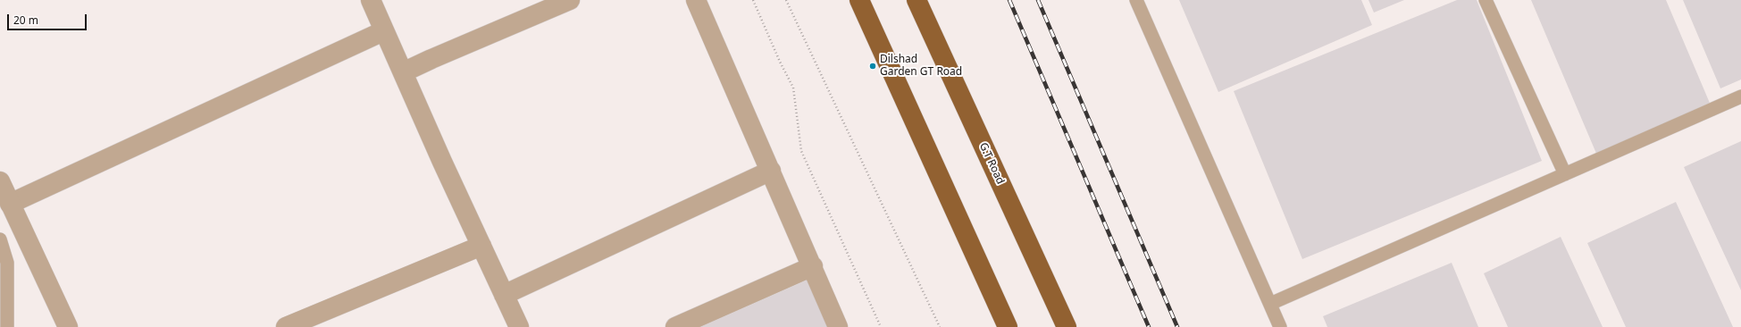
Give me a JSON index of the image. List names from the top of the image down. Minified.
{"streets":{"highway":["G.T Road"]},"places":["Dilshad Garden GT Road"],"scale_bar":"20 m"}
